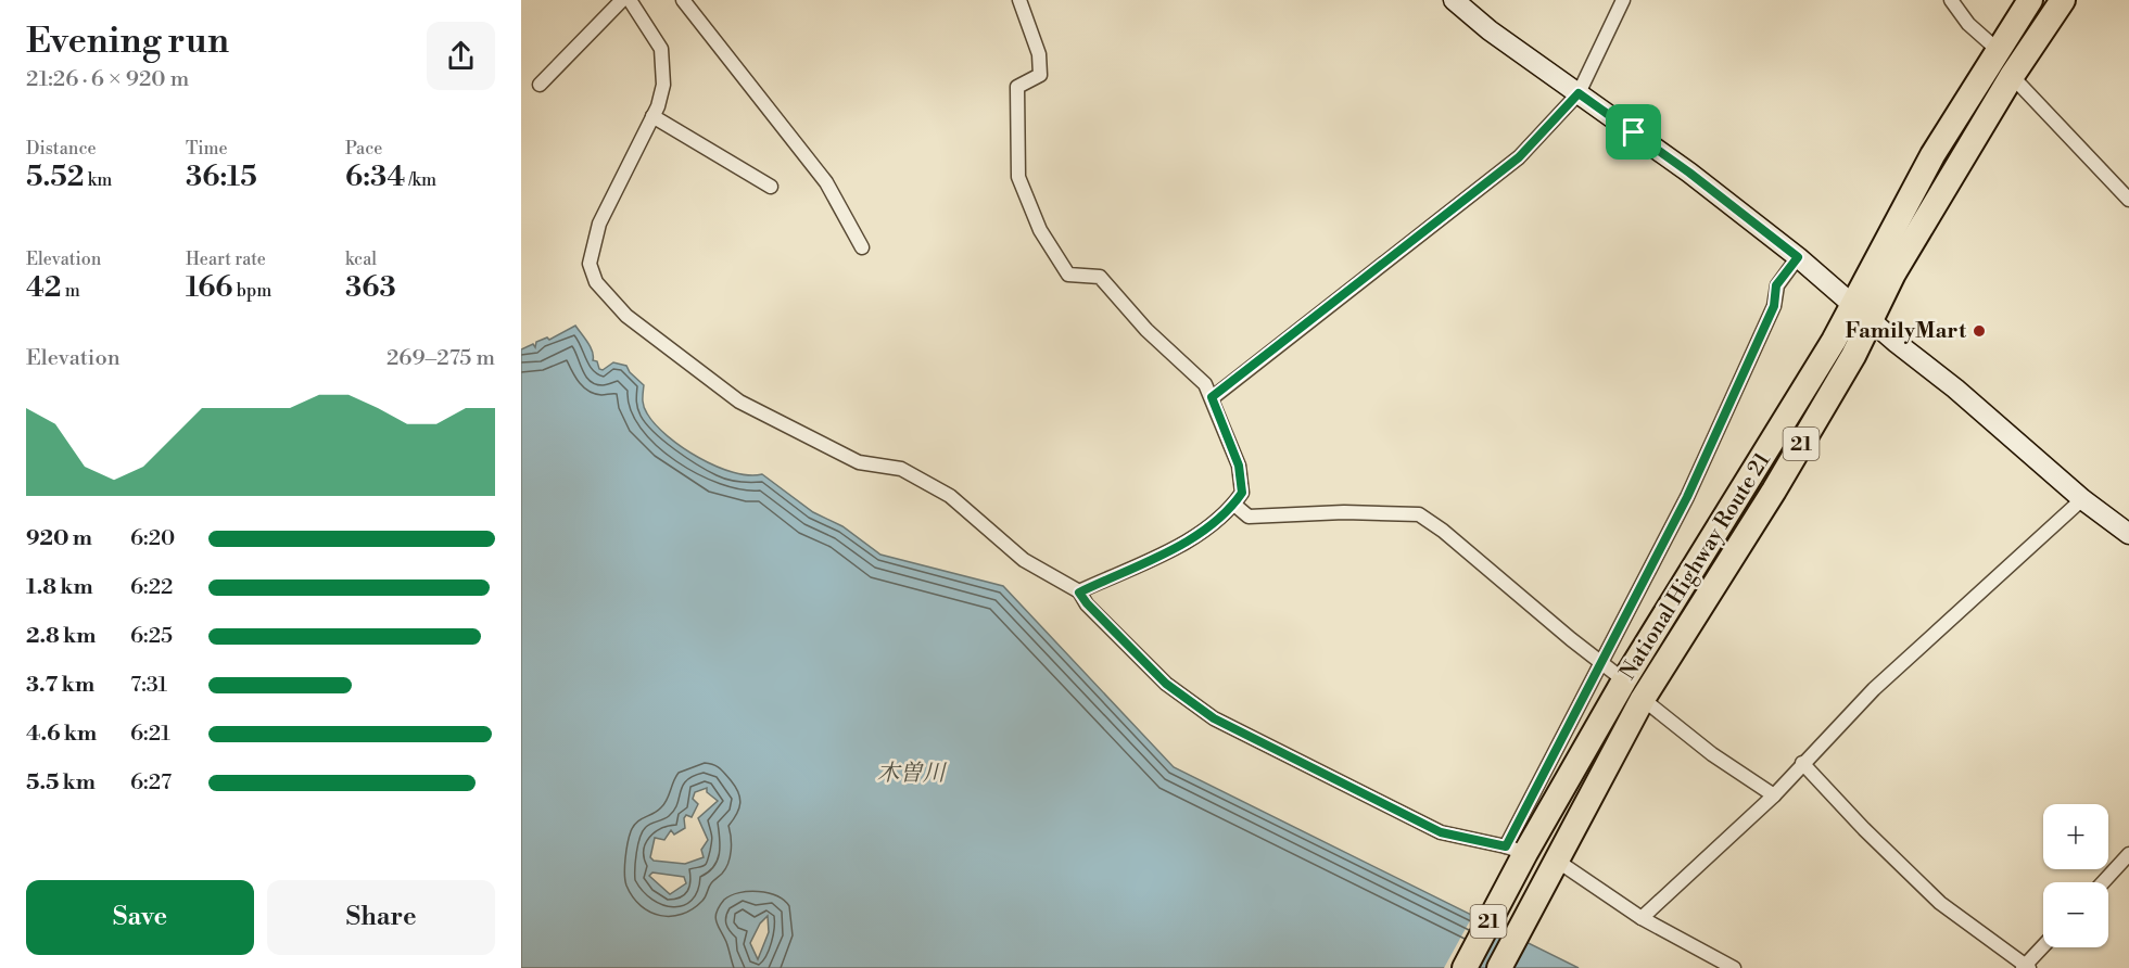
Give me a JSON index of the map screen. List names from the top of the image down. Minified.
{"streets":{"highway":["21","National Highway Route 21"]},"water":["木曽川"],"places":["FamilyMart"],"page":{"heading":["Evening run","21:26 · 6 × 920 m"],"stats":[["Distance","5.52 km"],["Time","36:15"],["Pace","6:34 /km"],["Elevation","42 m"],["Heart rate","166 bpm"],["kcal","363"]],"chart":["Elevation","269–275 m"],"list":[{"name":"920 m","note":"6:20"},{"name":"1.8 km","note":"6:22"},{"name":"2.8 km","note":"6:25"},{"name":"3.7 km","note":"7:31"},{"name":"4.6 km","note":"6:21"},{"name":"5.5 km","note":"6:27"}],"map_buttons":["+","−"],"buttons":["Save","Share"]}}
